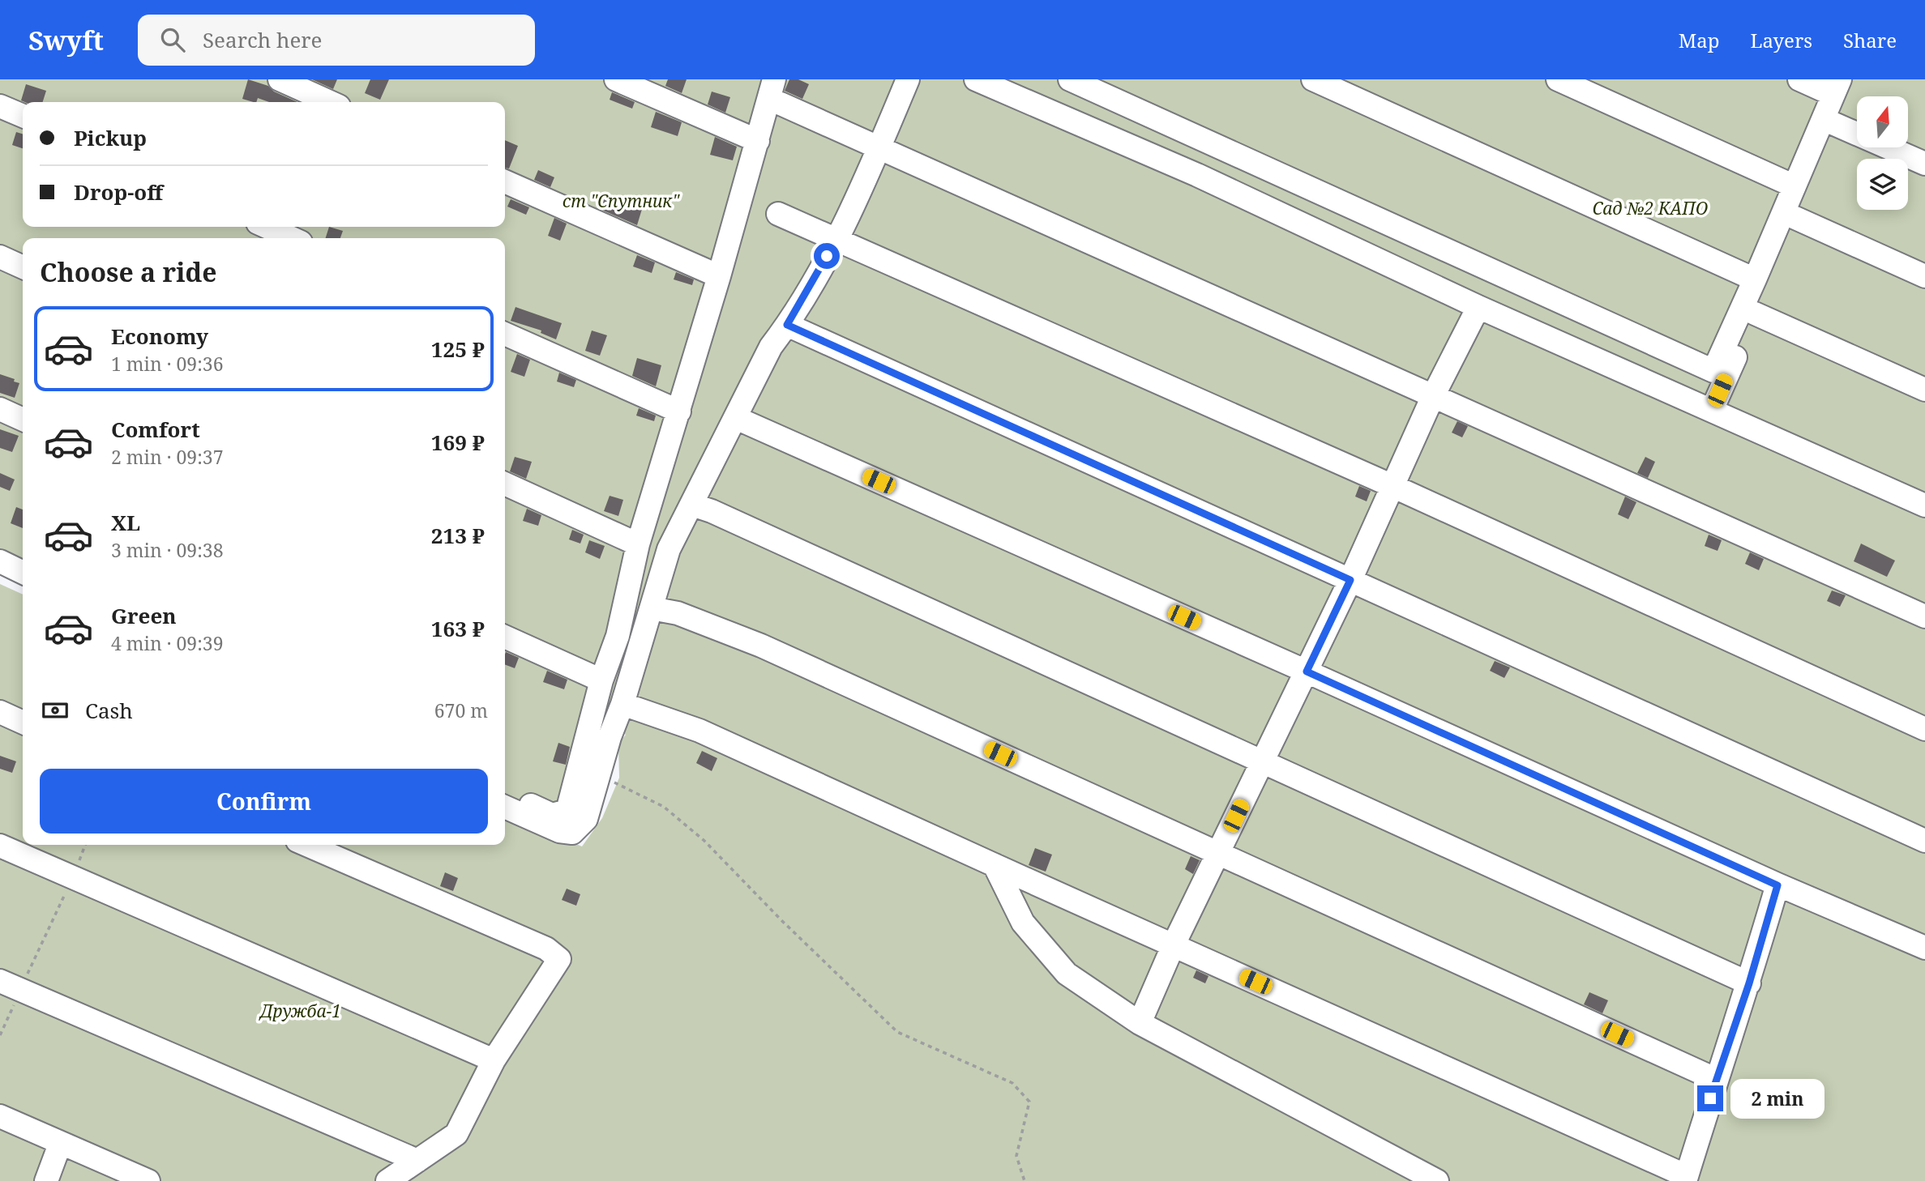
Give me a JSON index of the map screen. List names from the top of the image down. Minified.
{"parks":["ст \"Спутник\"","Сад №2 КАПО","Дружба-1"],"north":"top","page":{"header":"Swyft","search":"Search here","nav":["Map","Layers","Share"],"banner":["Pickup","Drop-off"],"heading":"Choose a ride","list":[{"name":"Economy","note":"1 min · 09:36","value":"125 ₽"},{"name":"Comfort","note":"2 min · 09:37","value":"169 ₽"},{"name":"XL","note":"3 min · 09:38","value":"213 ₽"},{"name":"Green","note":"4 min · 09:39","value":"163 ₽"}],"pay":["Cash","670 m"],"buttons":"Confirm","bubble":"2 min"}}
